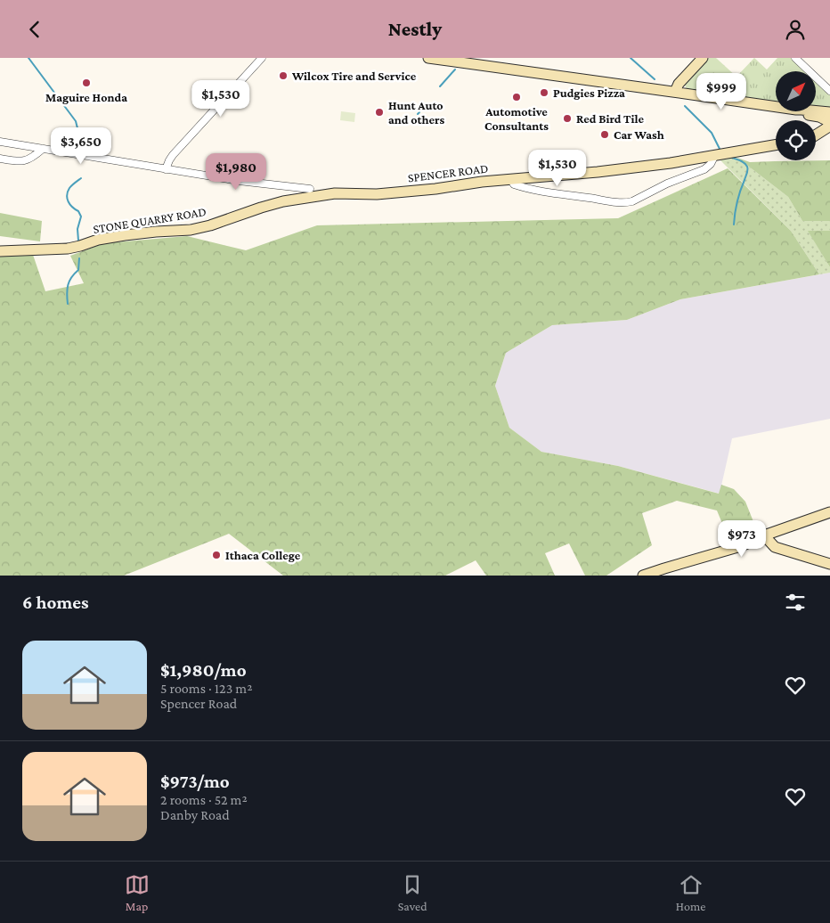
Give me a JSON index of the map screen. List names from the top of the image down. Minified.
{"streets":{"street":["SPENCER ROAD","STONE QUARRY ROAD"]},"crossings":[["SPENCER ROAD","STONE QUARRY ROAD"]],"places":["Wilcox Tire and Service","Maguire Honda","Pudgies Pizza","Automotive Consultants","Hunt Auto and others","Red Bird Tile","Car Wash","Ithaca College"],"north":"top right","page":{"header":"Nestly","price":["$999","$1,530","$3,650","$1,530","$1,980","$973"],"heading":"6 homes","list":[{"name":"$1,980/mo","note":"5 rooms · 123 m² · Spencer Road"},{"name":"$973/mo","note":"2 rooms · 52 m² · Danby Road"}],"tabs":["Map","Saved","Home"]}}
